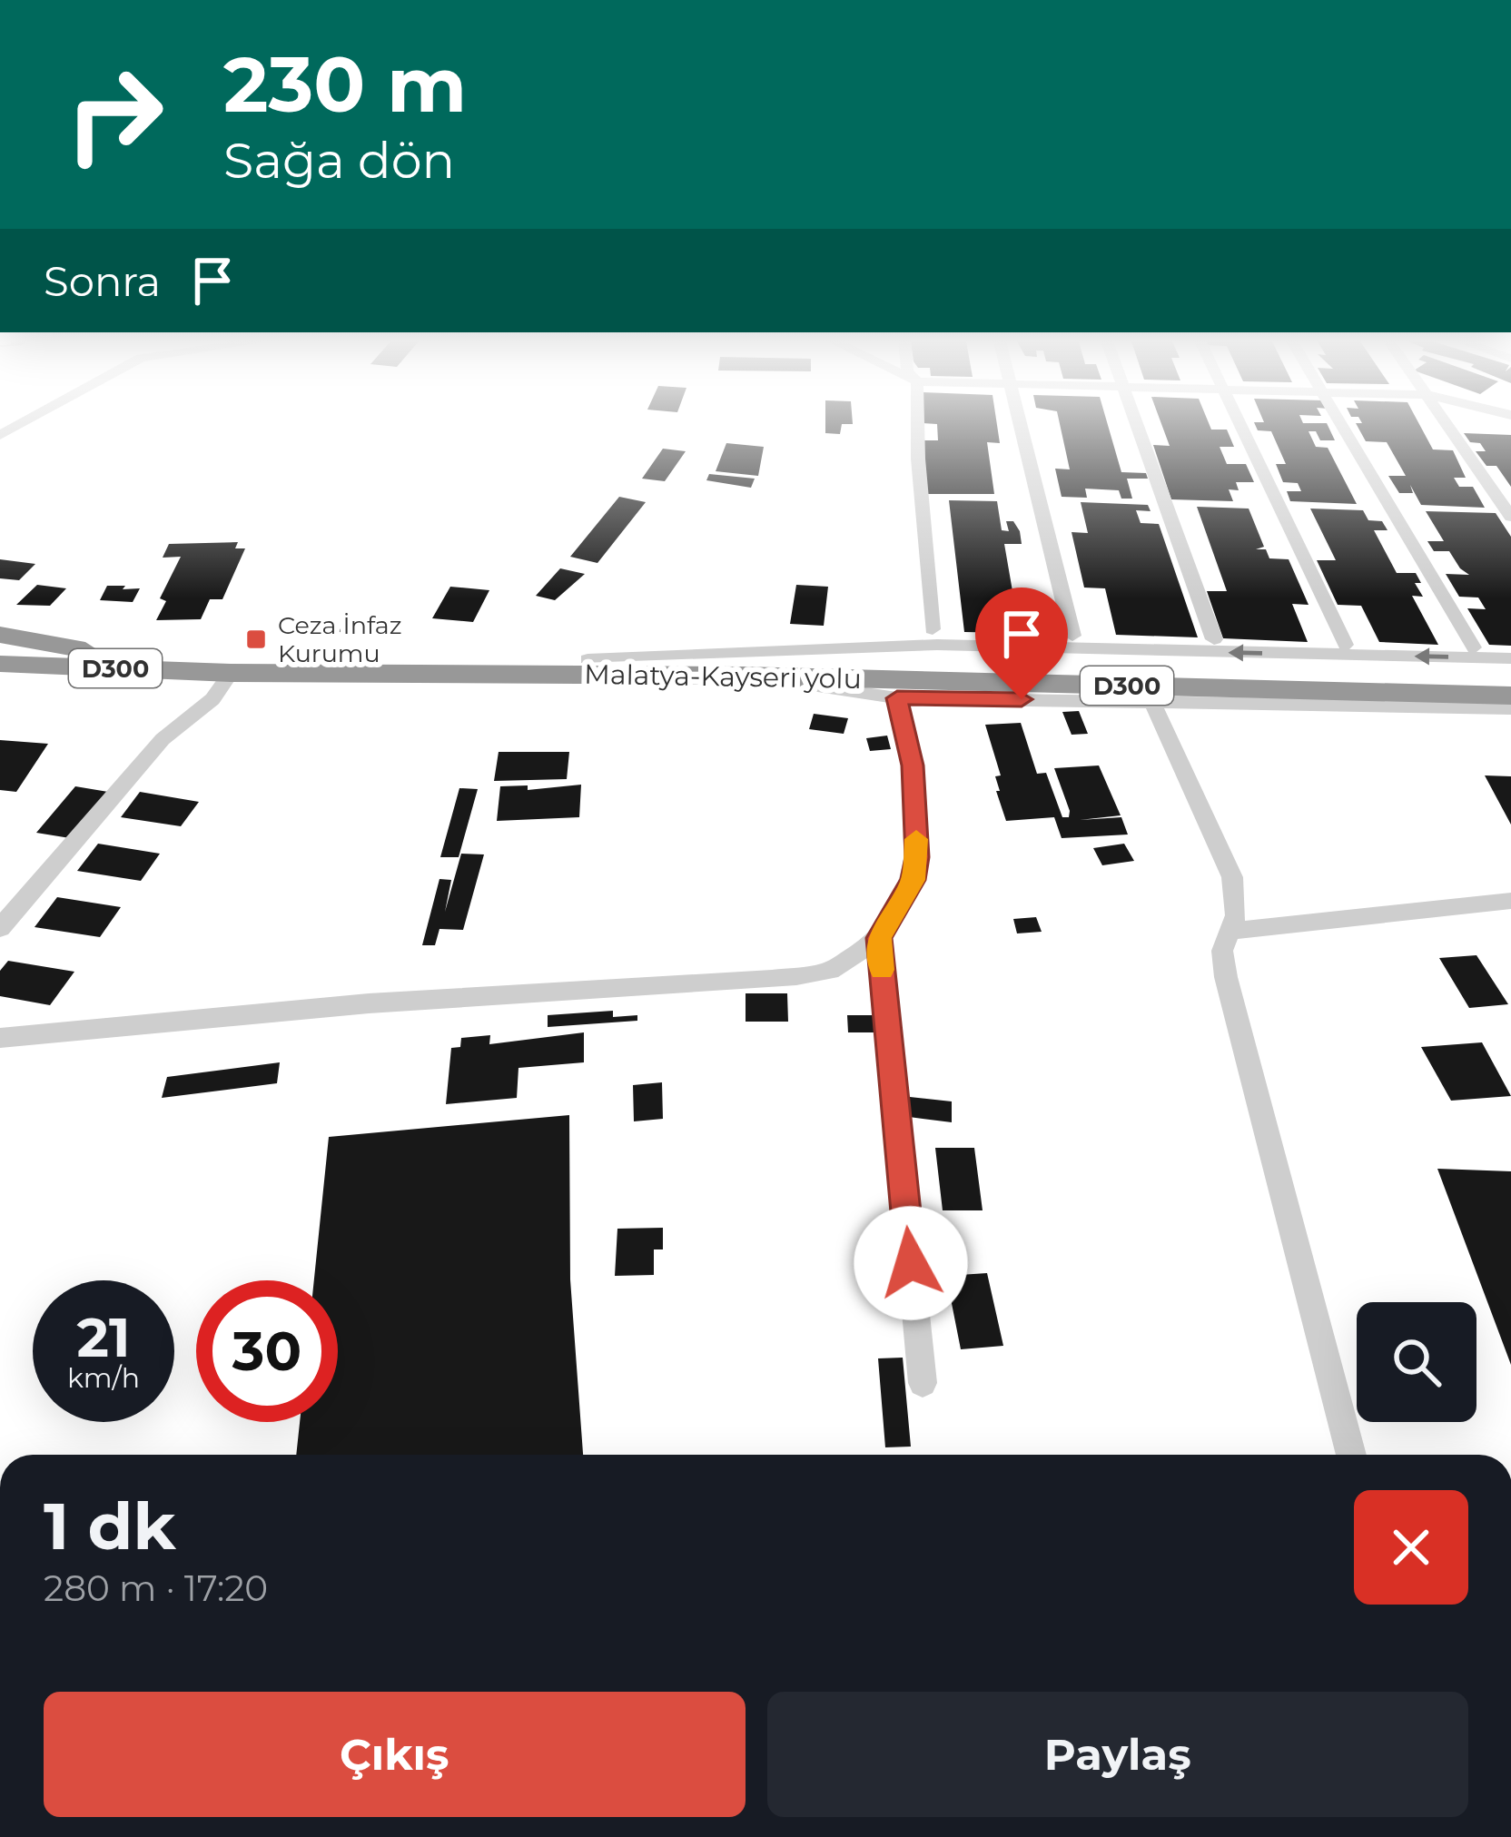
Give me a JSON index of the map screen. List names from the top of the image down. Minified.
{"streets":{"highway":["D300","Malatya-Kayseri yolu"]},"places":{"transit":["Ceza İnfaz Kurumu"]},"page":{"turn":["230 m","Sağa dön"],"then":"Sonra","speed":"21 km/h","limit":"30","heading":["1 dk","280 m · 17:20"],"buttons":["Çıkış","Paylaş"]}}
